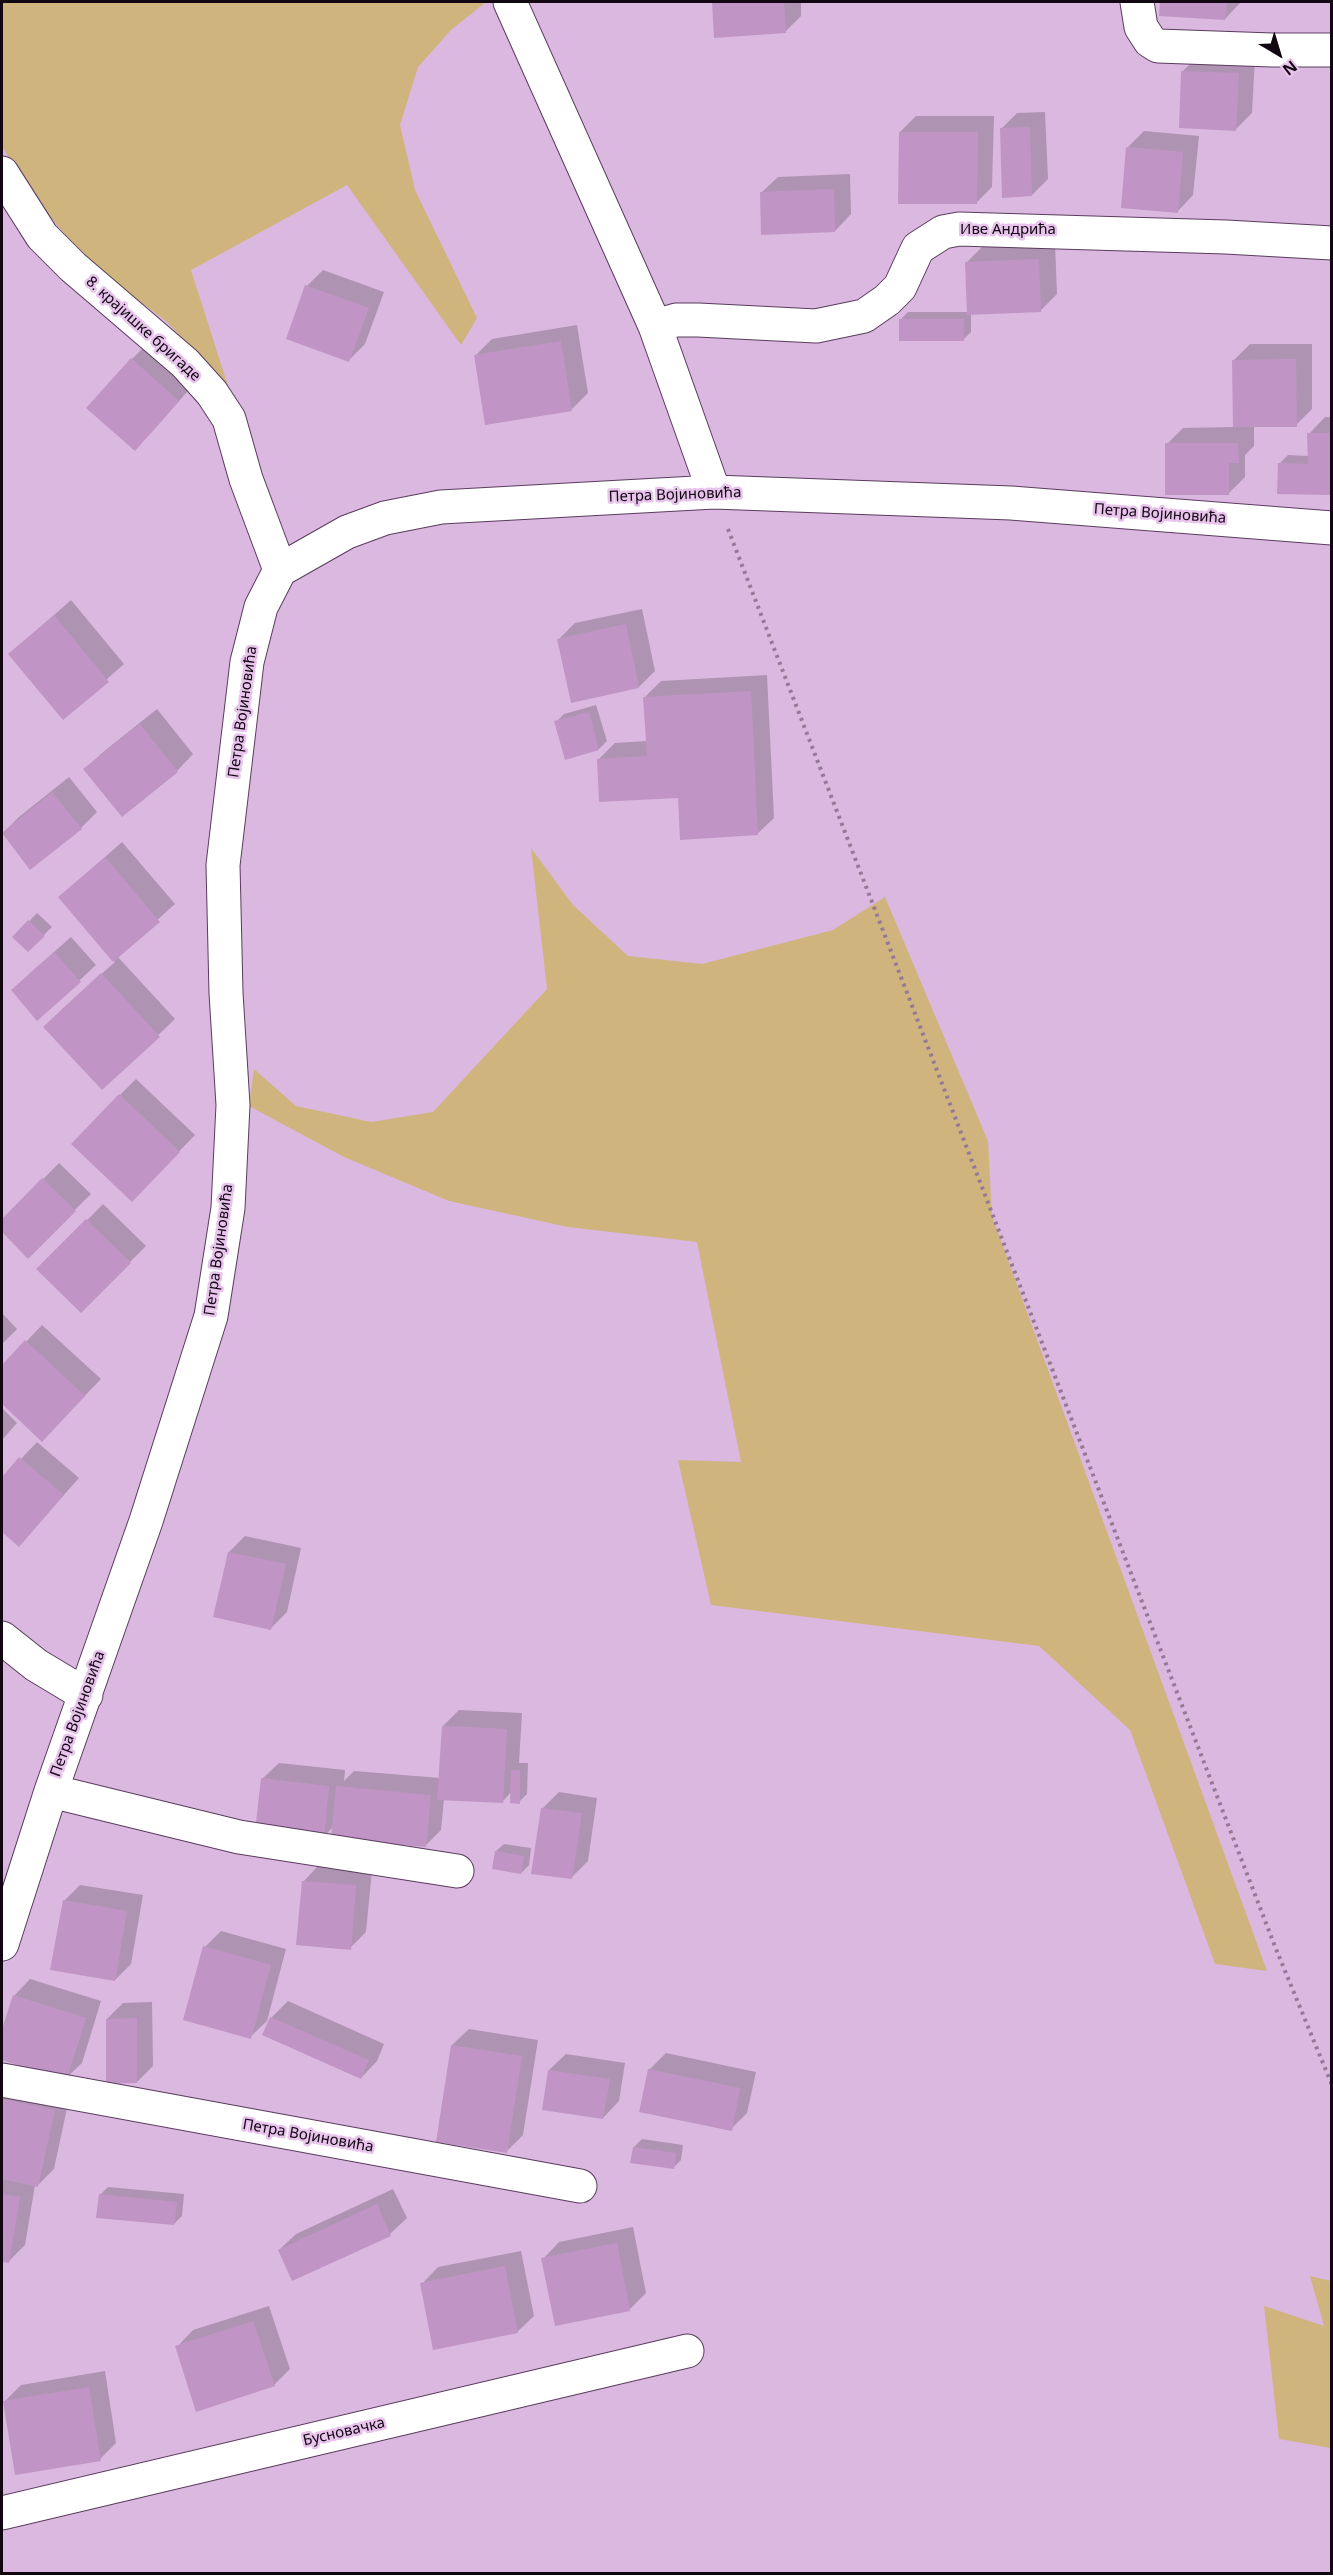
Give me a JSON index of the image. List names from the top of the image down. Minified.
{"streets":{"street":["Иве Андрића","8. крајишке бригаде","Петра Војиновића","Бусновачка"]},"crossings":[["8. крајишке бригаде","Петра Војиновића"]],"north":"bottom right"}
